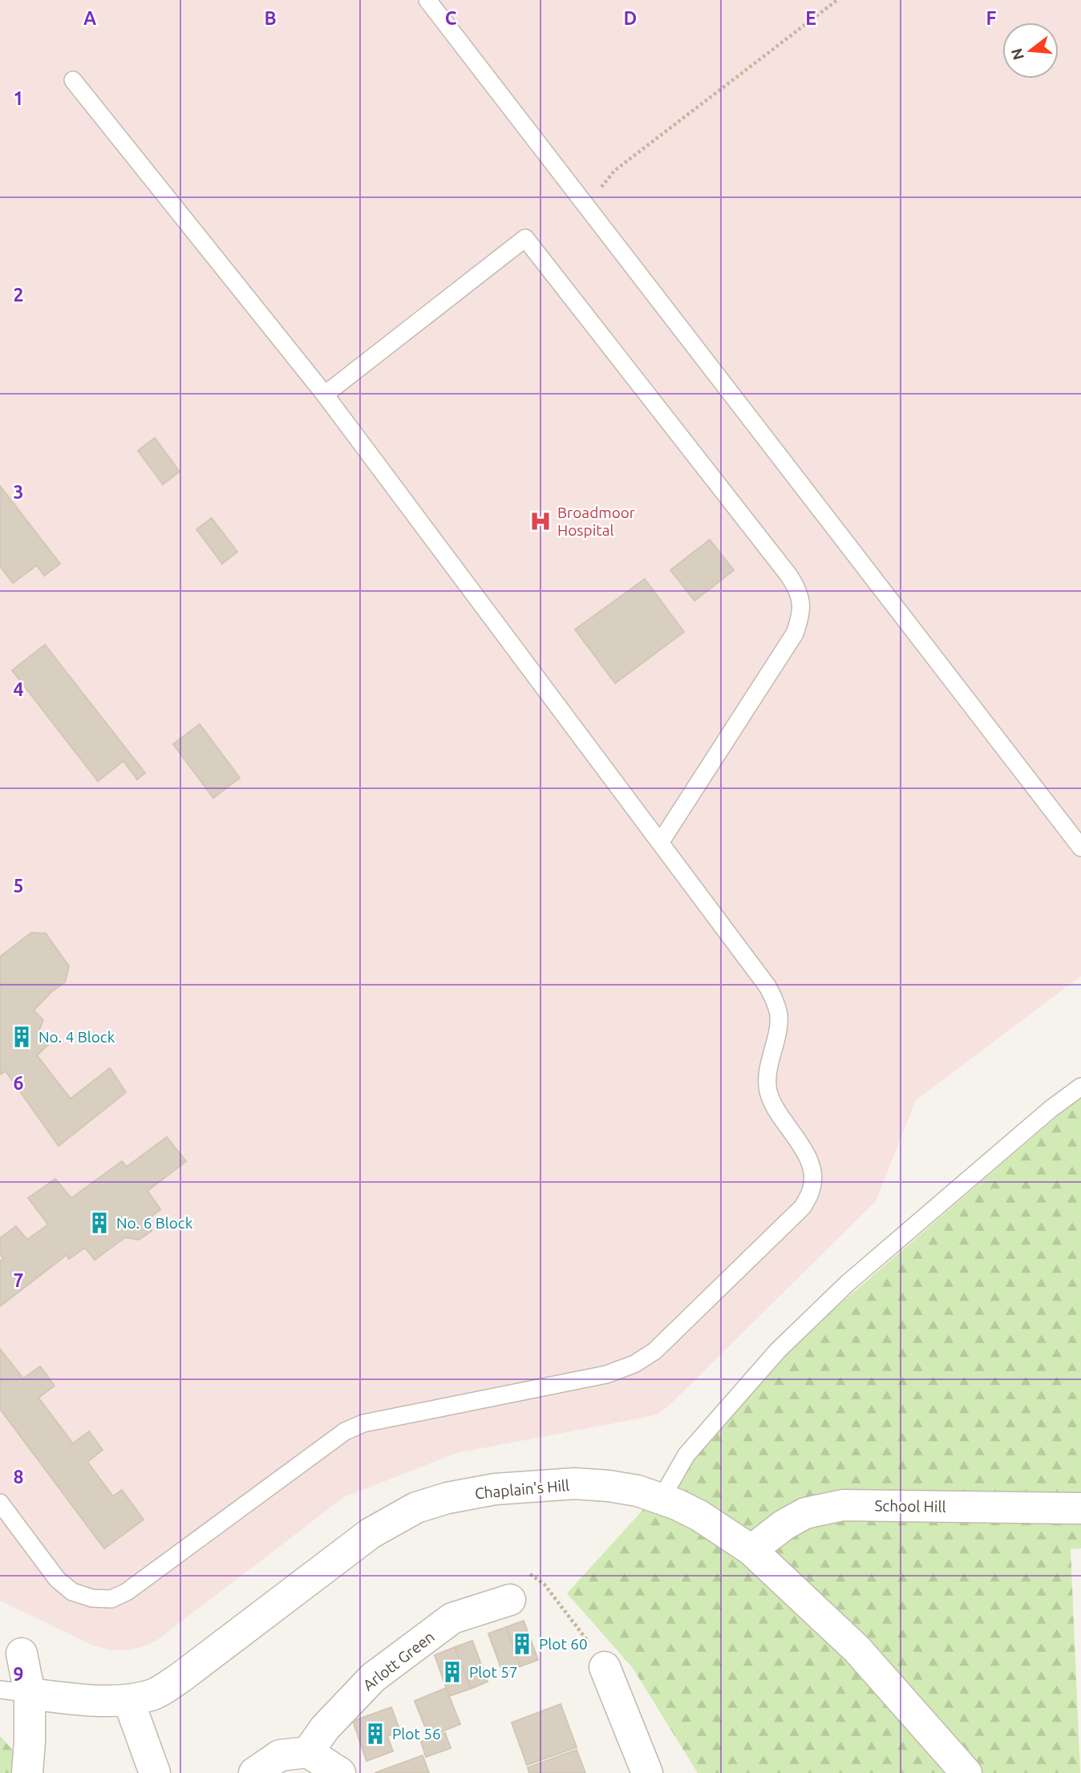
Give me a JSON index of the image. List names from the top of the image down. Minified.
{"streets":{"street":["Chaplain's Hill","School Hill","Arlott Green"]},"crossings":[["Chaplain's Hill","School Hill"]],"places":{"hospital":["Broadmoor Hospital"],"building":["No. 4 Block","No. 6 Block","Plot 60","Plot 57","Plot 56"]},"north":"left","grid":{"columns":["A","B","C","D","E","F"],"rows":["1","2","3","4","5","6","7","8","9"]}}
